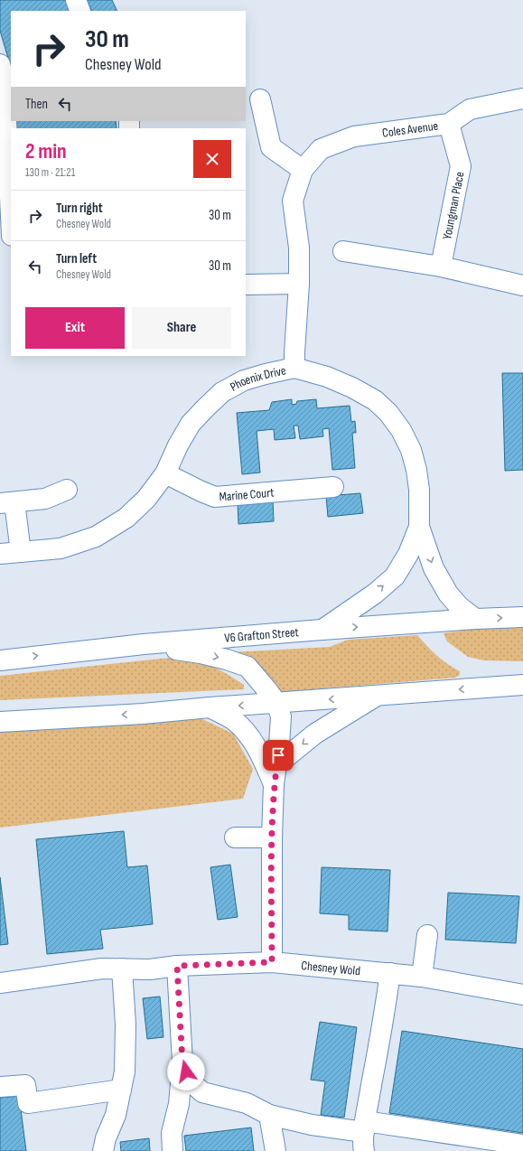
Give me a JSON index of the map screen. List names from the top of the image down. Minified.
{"streets":{"street":["Coles Avenue","Youngman Place","Phoenix Drive","Marine Court","V6 Grafton Street","Chesney Wold"]},"crossings":[["Coles Avenue","Youngman Place"],["Coles Avenue","Phoenix Drive"],["Phoenix Drive","Marine Court"],["Phoenix Drive","V6 Grafton Street"]],"page":{"turn":["30 m","Chesney Wold"],"then":"Then","heading":["2 min","130 m · 21:21"],"list":[{"name":"Turn right","note":"Chesney Wold","value":"30 m"},{"name":"Turn left","note":"Chesney Wold","value":"30 m"}],"buttons":["Exit","Share"]}}
